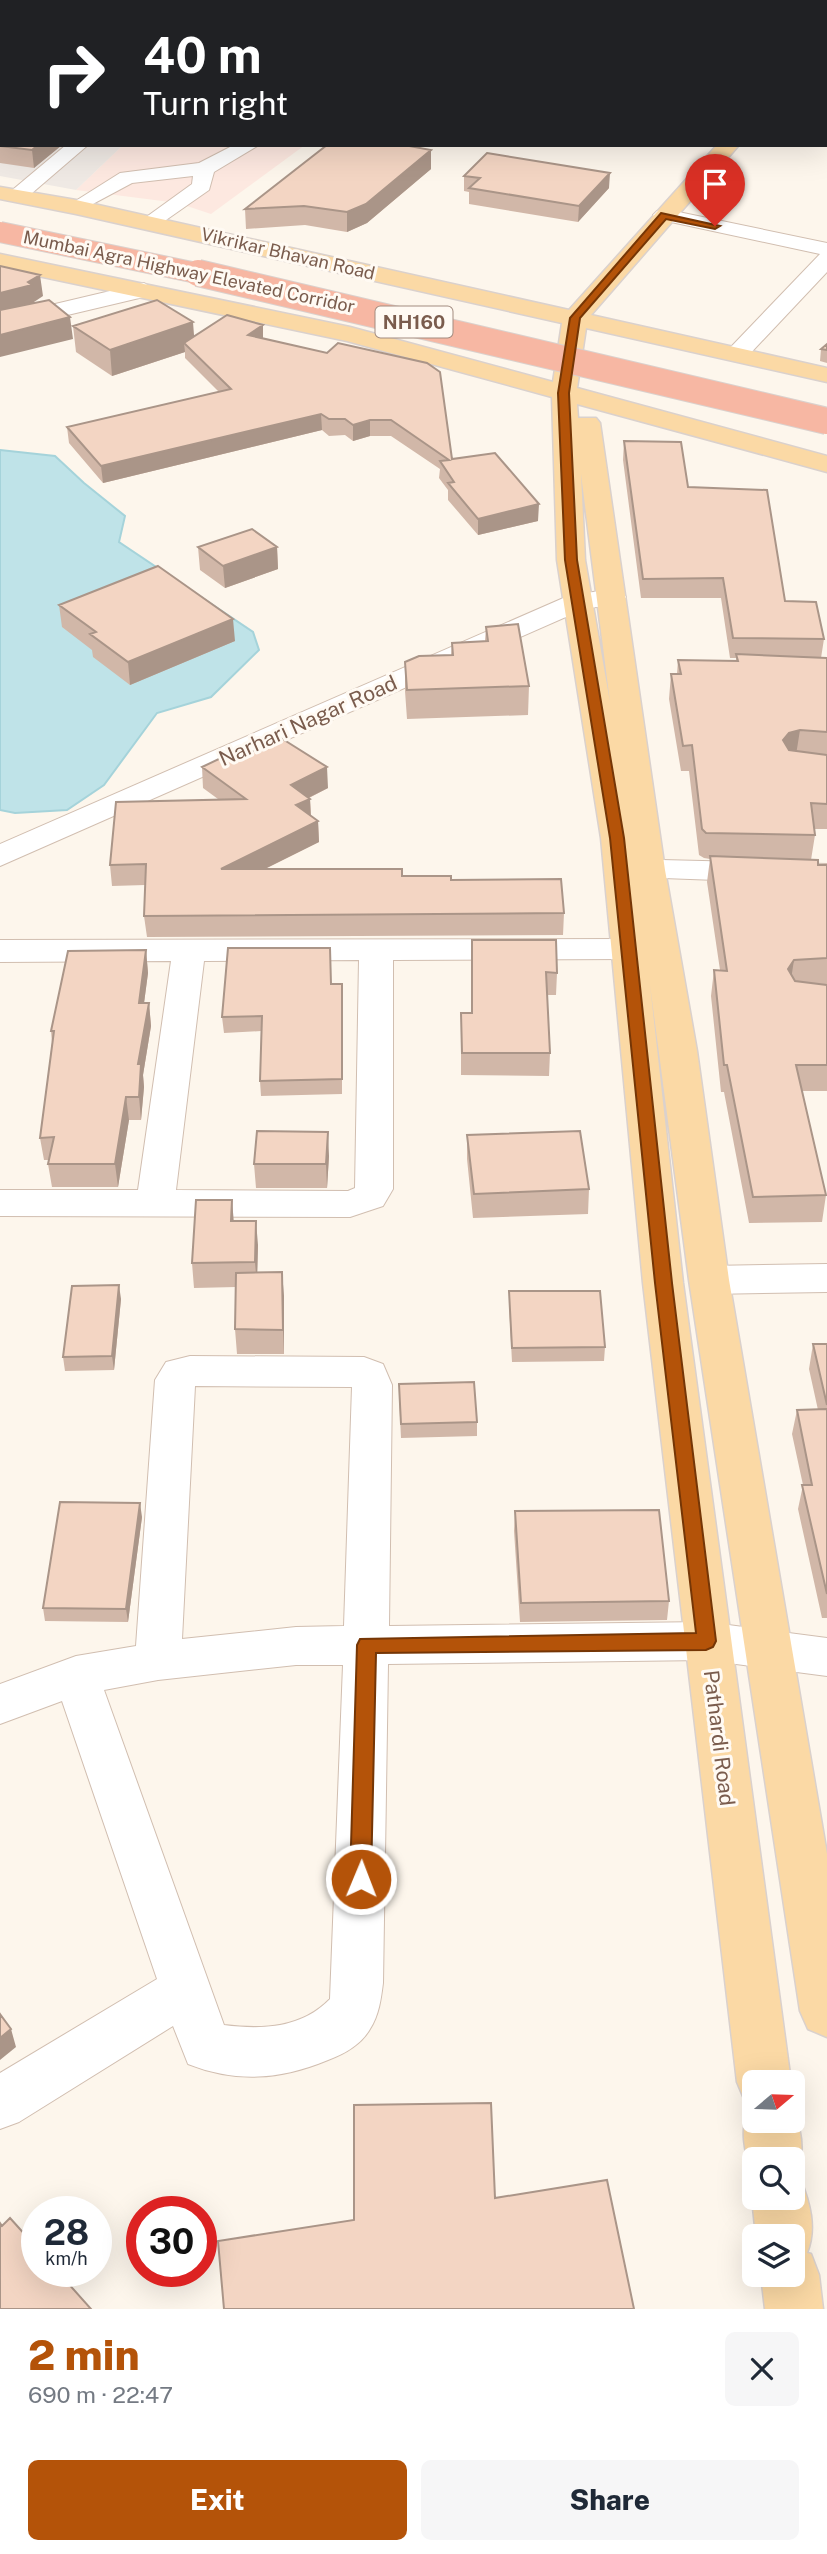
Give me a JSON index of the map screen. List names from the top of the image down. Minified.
{"streets":{"highway":["Mumbai Agra Highway Elevated Corridor","NH160"],"main road":["Vikrikar Bhavan Road","Pathardi Road"],"street":["Narhari Nagar Road"]},"crossings":[["Narhari Nagar Road","Pathardi Road"]],"north":"right","page":{"turn":["40 m","Turn right"],"speed":"28 km/h","limit":"30","heading":["2 min","690 m · 22:47"],"buttons":["Exit","Share"]}}
